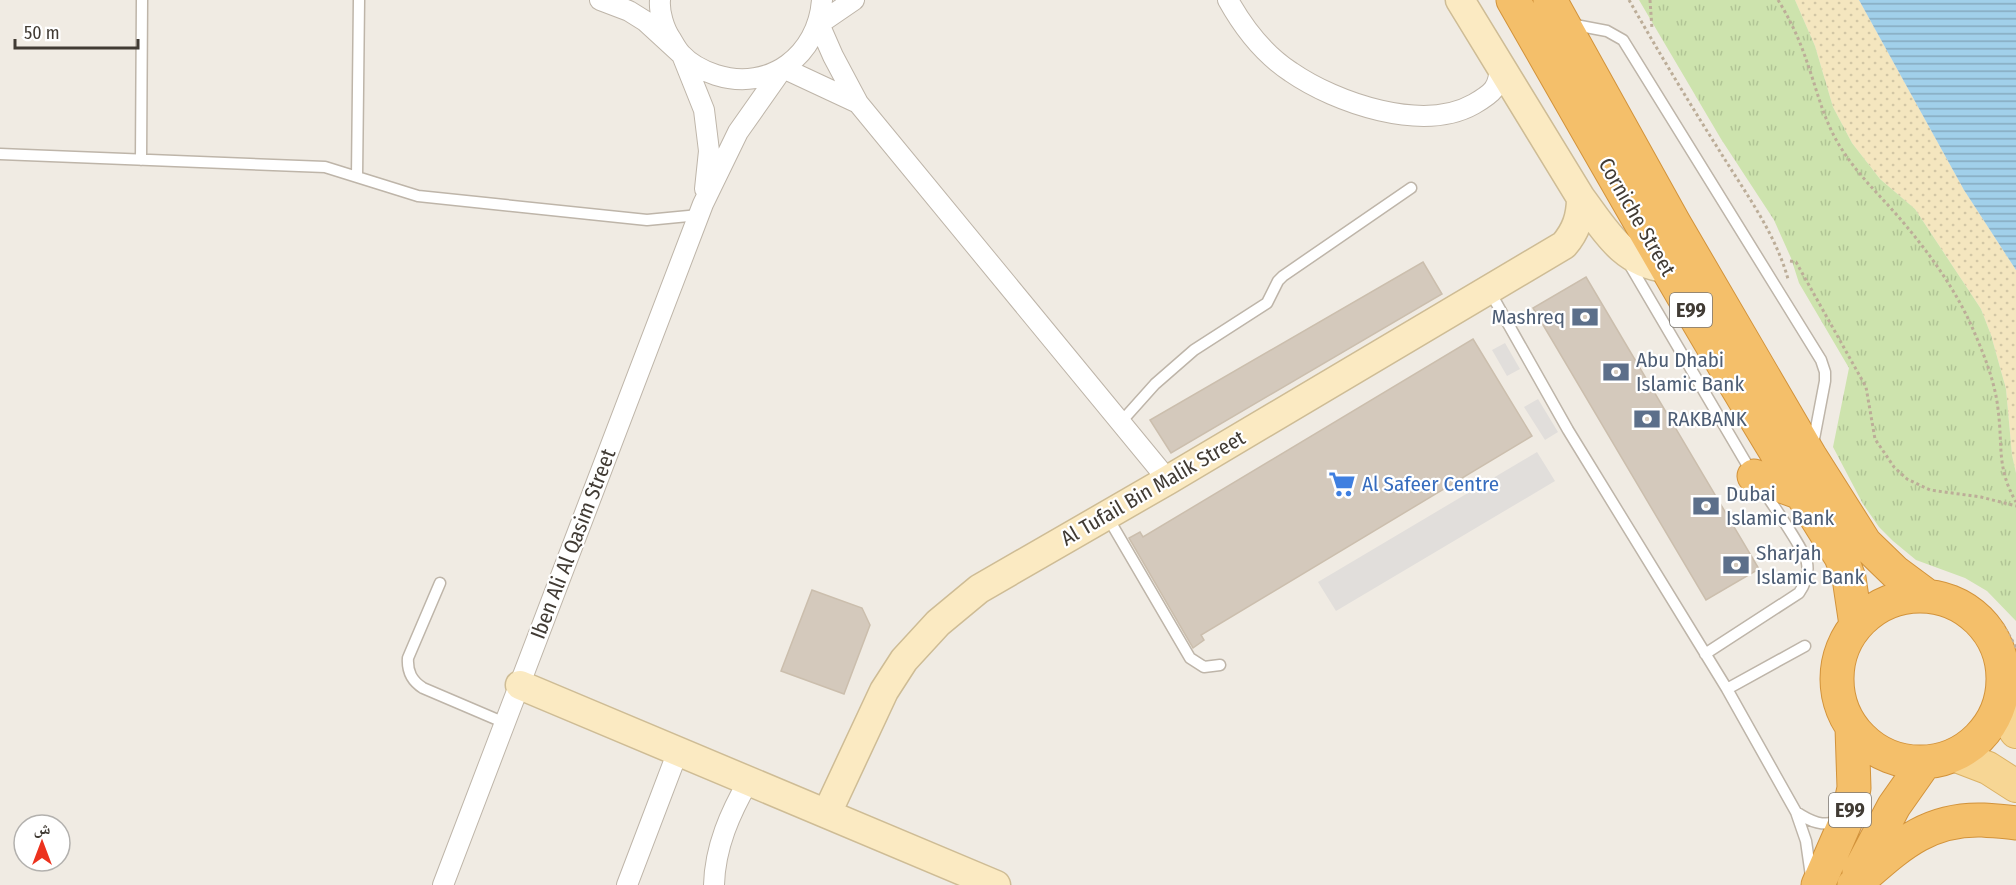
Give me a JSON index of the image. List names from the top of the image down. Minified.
{"streets":{"highway":["Corniche Street","E99"],"street":["Al Tufail Bin Malik Street","Iben Ali Al Qasim Street"]},"crossings":[["Corniche Street","E99"]],"places":{"bank":["Mashreq","Abu Dhabi Islamic Bank","RAKBANK","Dubai Islamic Bank","Sharjah Islamic Bank"],"supermarket":["Al Safeer Centre"]},"scale_bar":"50 m","north":"top"}
